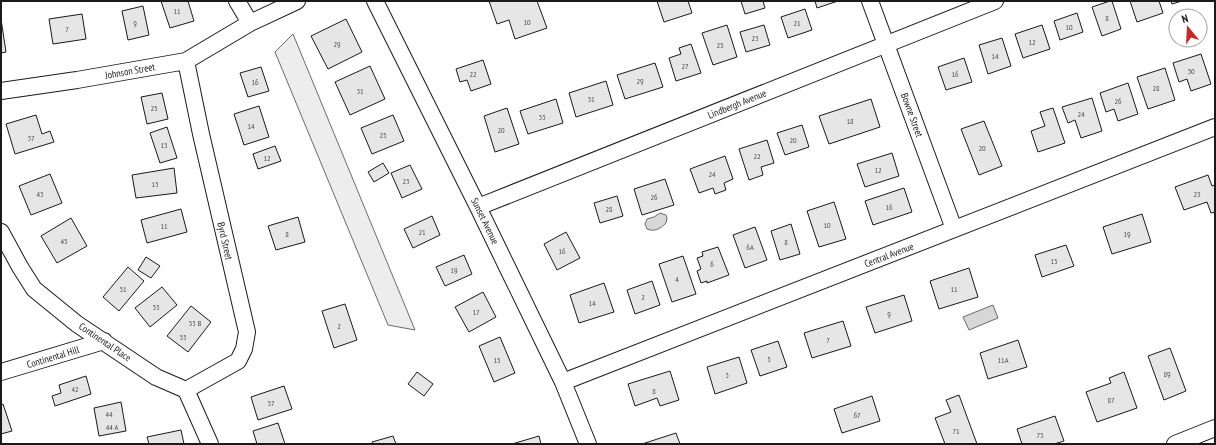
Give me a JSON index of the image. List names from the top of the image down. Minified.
{"streets":{"street":["Johnson Street","Lindbergh Avenue","Bowne Street","Sunset Avenue","Byrd Street","Central Avenue","Continental Place","Continental Hill"]},"crossings":[["Johnson Street","Byrd Street"],["Lindbergh Avenue","Bowne Street"],["Lindbergh Avenue","Sunset Avenue"],["Bowne Street","Central Avenue"],["Sunset Avenue","Central Avenue"],["Byrd Street","Continental Place"],["Continental Place","Continental Hill"]],"house_numbers":["11","8","10","9","21","10","7","23","12","29","25","14","27","30","22","16","29","16","28","31","31","26","25","24","33","18","14","20","25","37","20","15","20","22","12","12","24","23","13","43","23","26","16","28","10","11","21","8","19","45","8","6A","16","15","6","19","4","51","11","2","14","53","17","9","55 B","2","55","7","5","15","11A","89","3","42","8","87","57","44","67","44 A","71","73"],"north":"top"}
